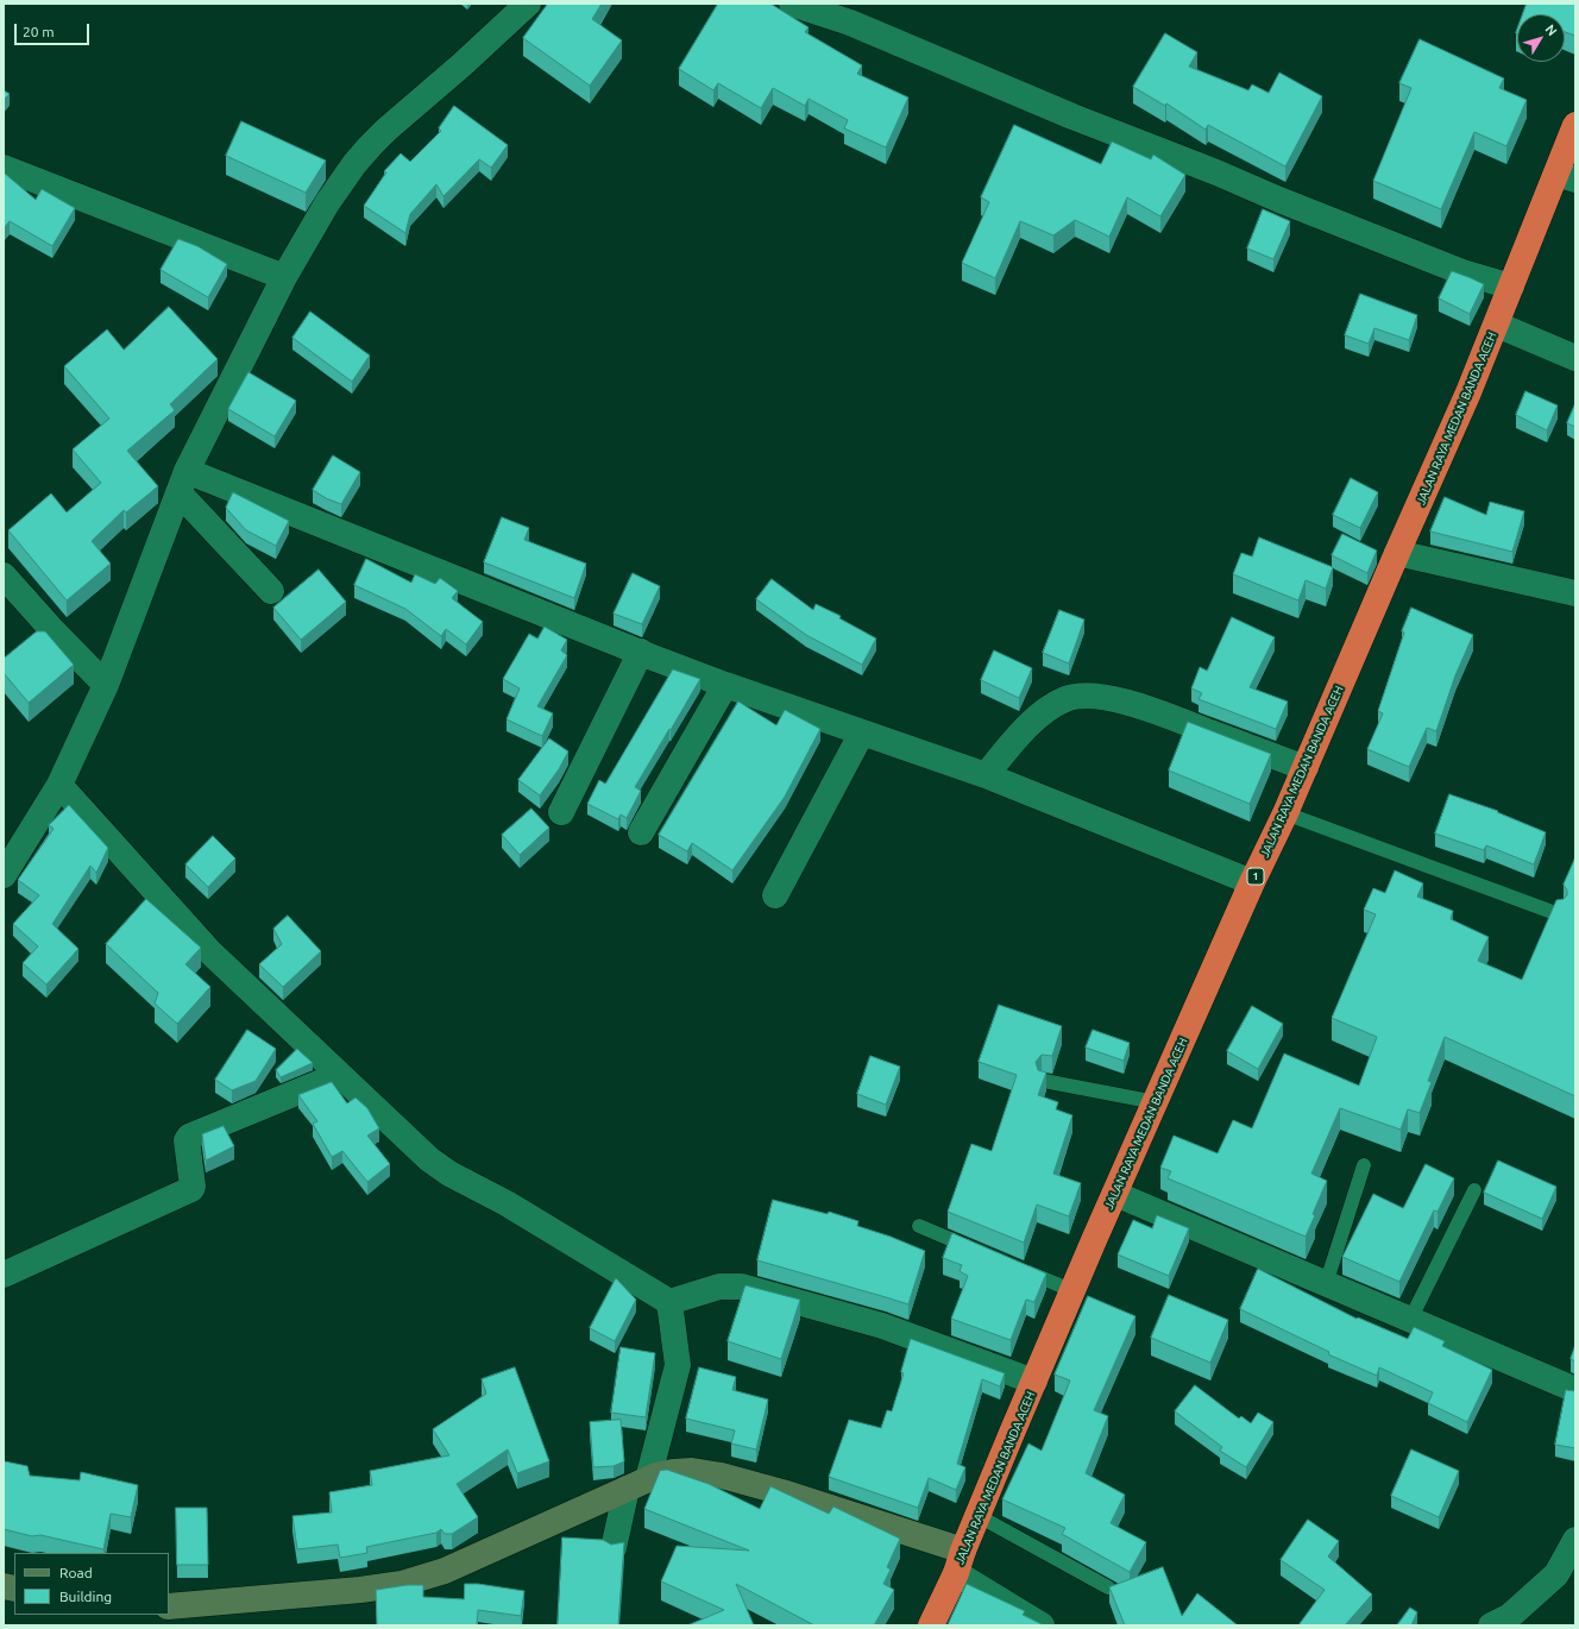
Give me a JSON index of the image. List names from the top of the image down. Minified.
{"streets":{"highway":["JALAN RAYA MEDAN BANDA ACEH","1"]},"legend":["Road","Building"],"scale_bar":"20 m","north":"top right"}
